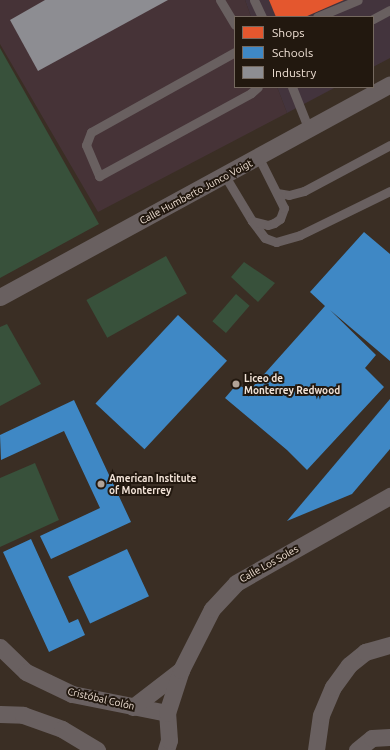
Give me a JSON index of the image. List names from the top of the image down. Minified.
{"streets":{"street":["Calle Humberto Junco Voigt","Calle Los Soles","Cristóbal Colón"]},"crossings":[["Calle Los Soles","Cristóbal Colón"]],"places":["Liceo de Monterrey Redwood","American Institute of Monterrey"],"legend":["Shops","Schools","Industry"]}
